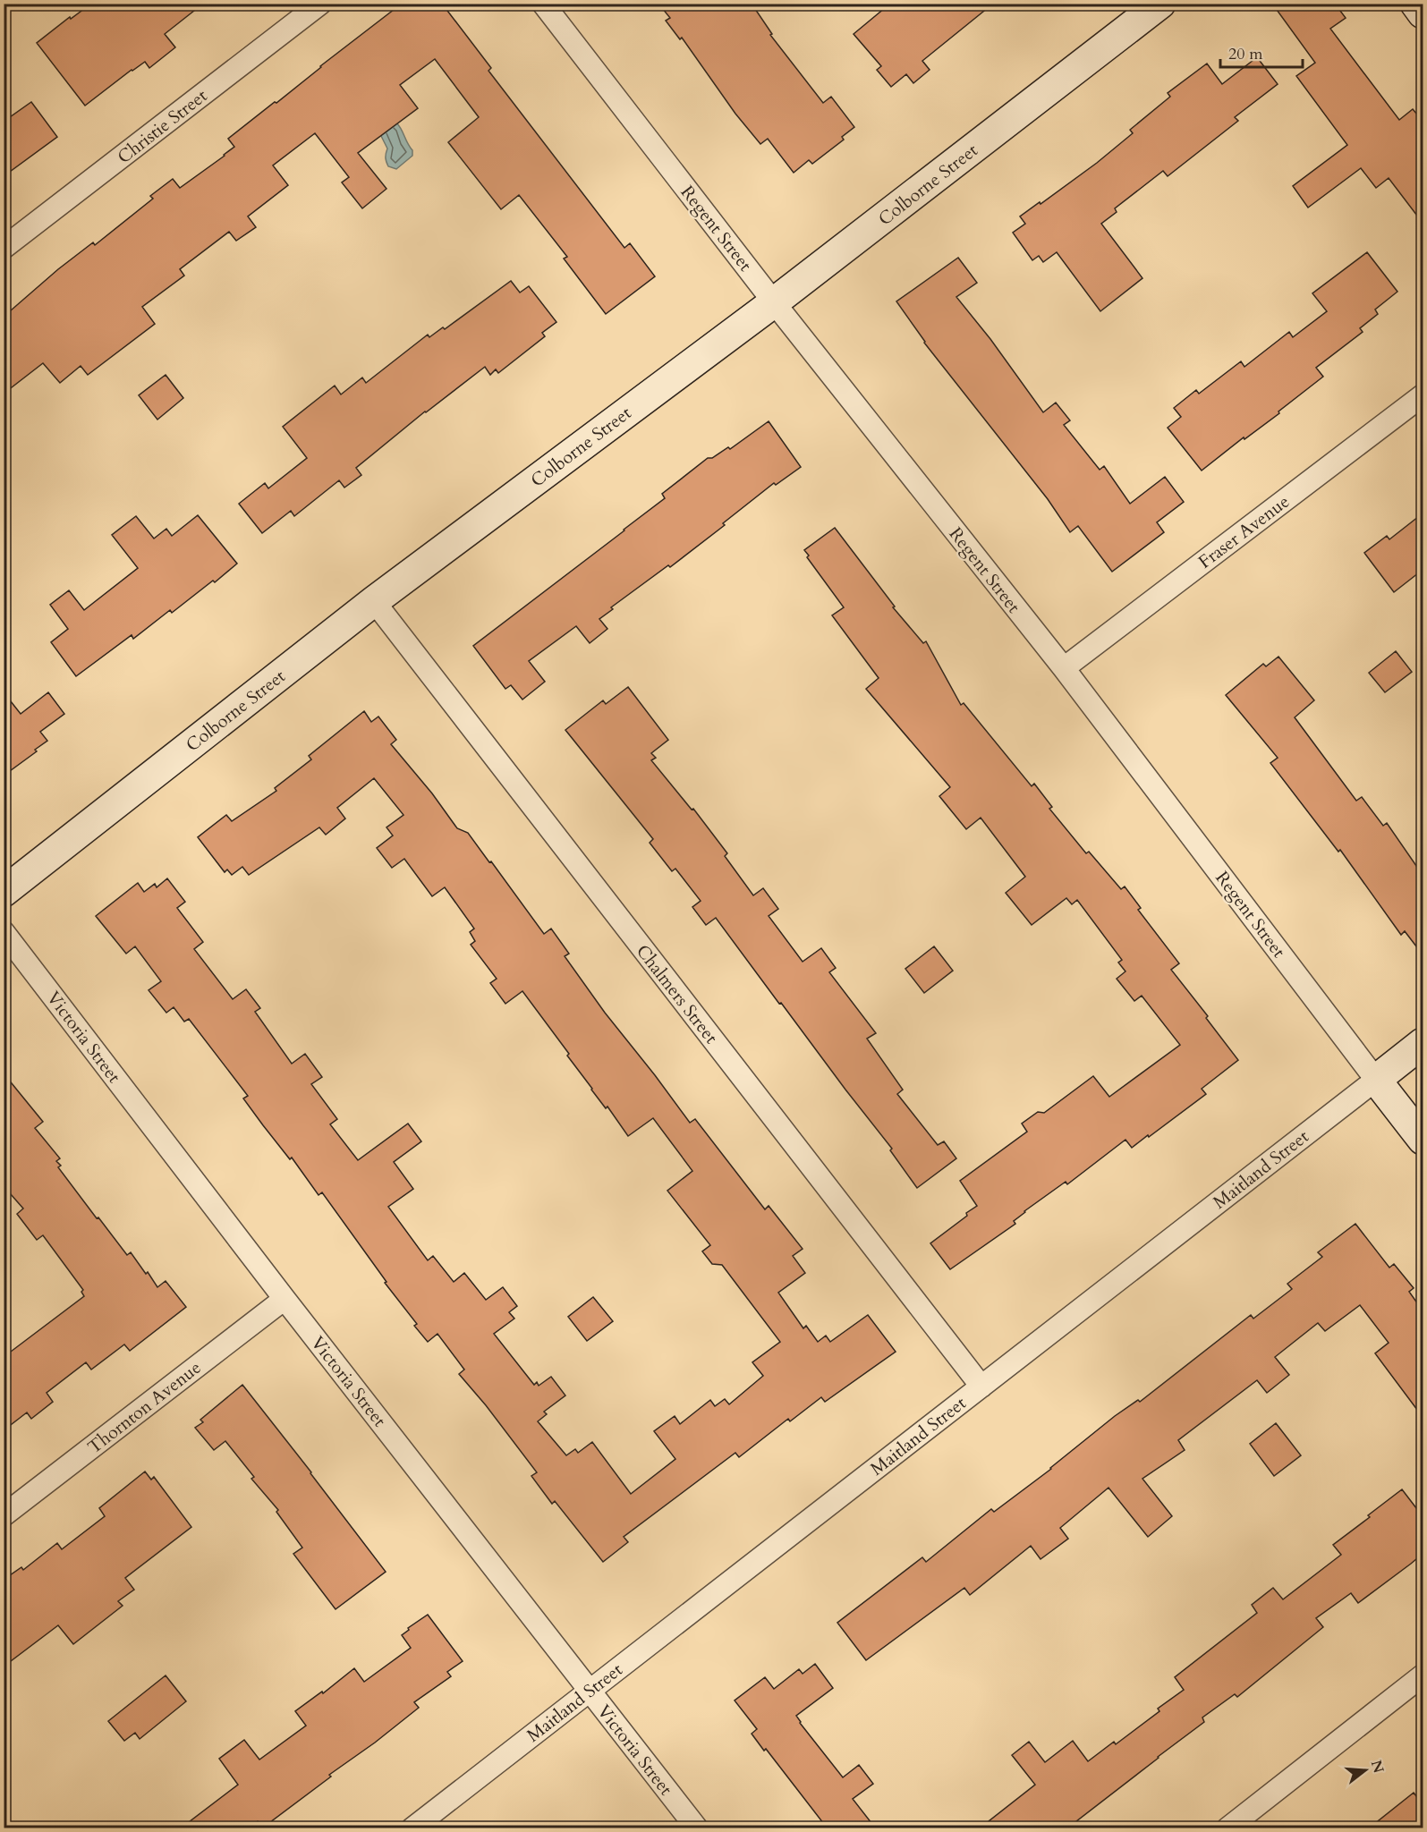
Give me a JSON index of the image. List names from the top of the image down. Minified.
{"streets":{"street":["Christie Street","Colborne Street","Regent Street","Fraser Avenue","Chalmers Street","Victoria Street","Maitland Street","Thornton Avenue"]},"crossings":[["Colborne Street","Regent Street"],["Colborne Street","Chalmers Street"],["Regent Street","Fraser Avenue"],["Regent Street","Maitland Street"],["Chalmers Street","Maitland Street"],["Victoria Street","Maitland Street"],["Victoria Street","Thornton Avenue"]],"scale_bar":"20 m","north":"right"}
